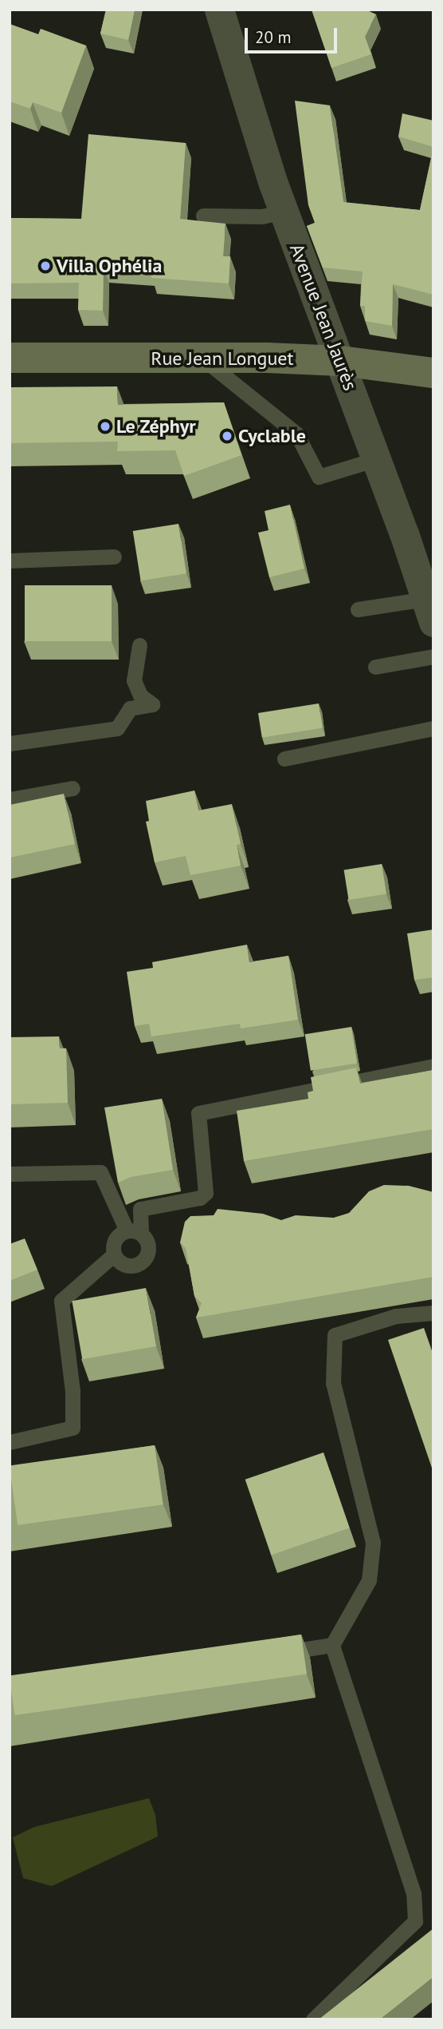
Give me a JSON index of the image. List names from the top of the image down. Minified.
{"streets":{"street":["Avenue Jean Jaurès","Rue Jean Longuet"]},"crossings":[["Avenue Jean Jaurès","Rue Jean Longuet"]],"places":["Villa Ophélia","Le Zéphyr","Cyclable"],"scale_bar":"20 m"}
